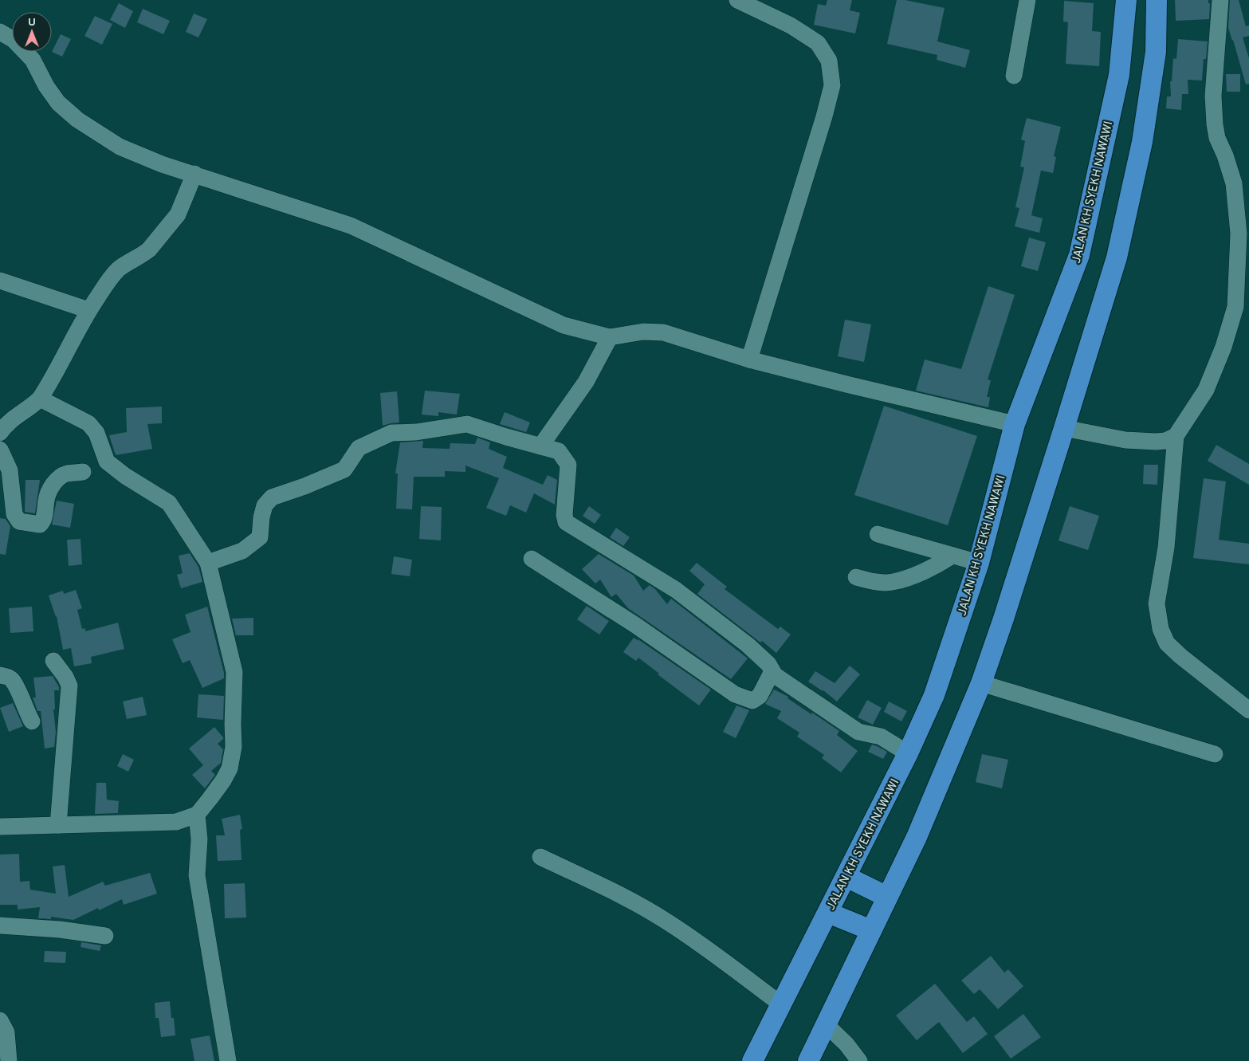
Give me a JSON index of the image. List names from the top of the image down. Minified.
{"streets":{"main road":["JALAN KH SYEKH NAWAWI"]},"north":"top"}
